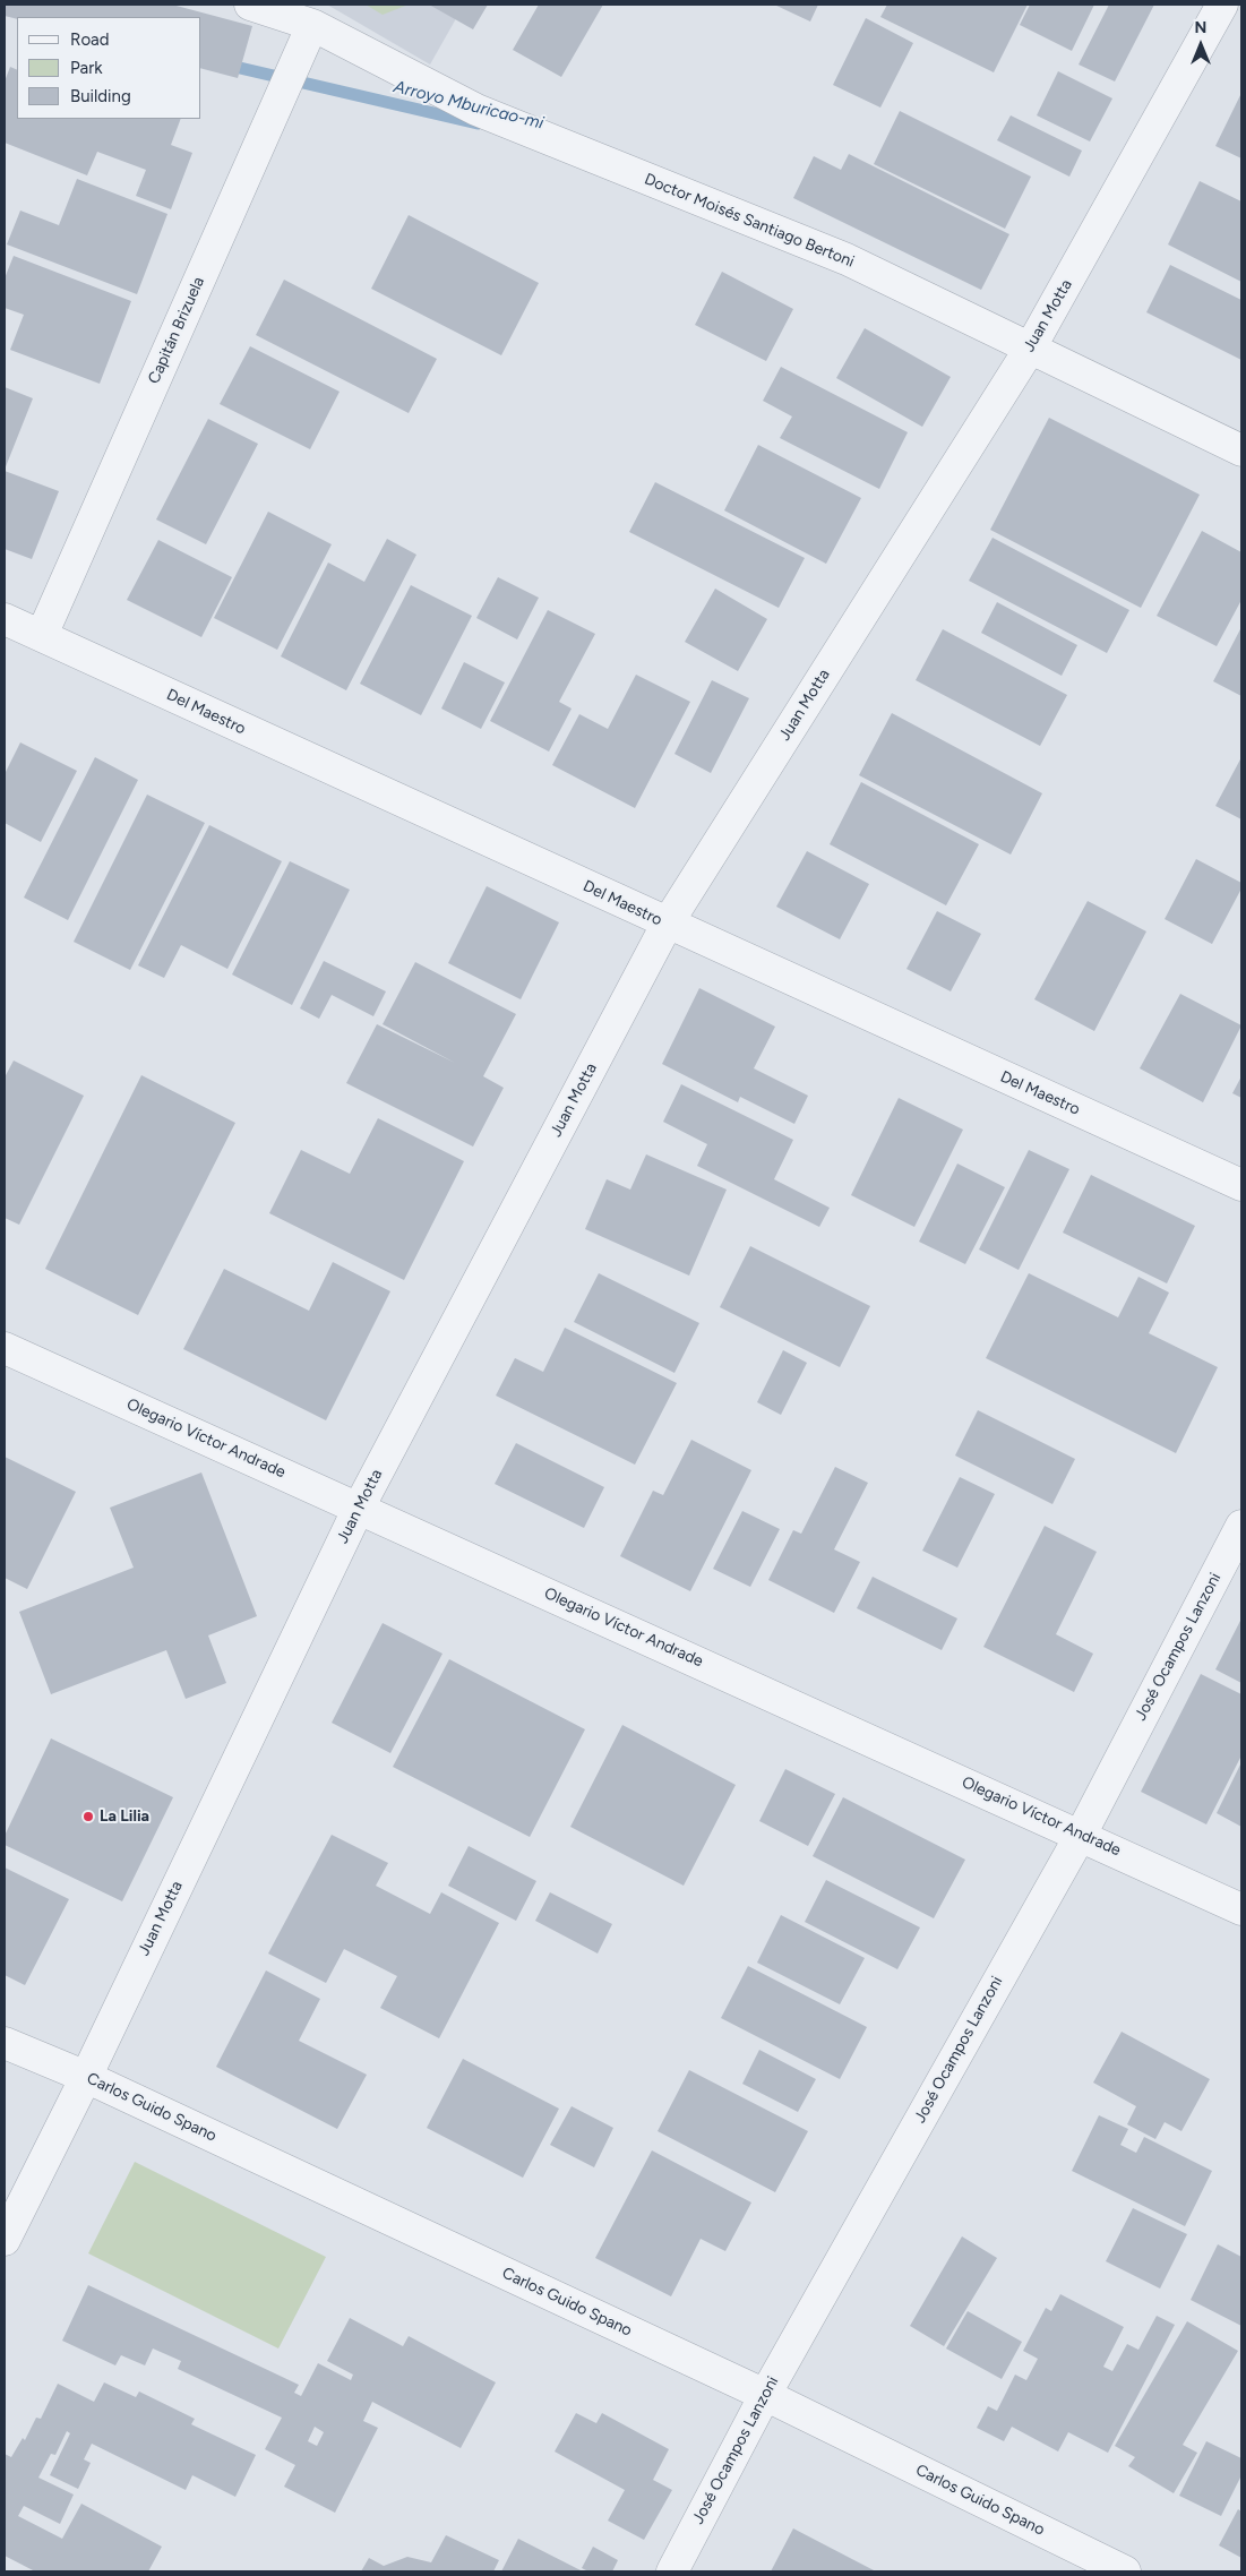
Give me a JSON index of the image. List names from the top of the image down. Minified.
{"streets":{"street":["Doctor Moisés Santiago Bertoni","Juan Motta","Capitán Brizuela","Del Maestro","Olegario Víctor Andrade","José Ocampos Lanzoni","Carlos Guido Spano"]},"crossings":[["Doctor Moisés Santiago Bertoni","Juan Motta"],["Doctor Moisés Santiago Bertoni","Capitán Brizuela"],["Juan Motta","Del Maestro"],["Juan Motta","Olegario Víctor Andrade"],["Juan Motta","Carlos Guido Spano"],["Capitán Brizuela","Del Maestro"],["Olegario Víctor Andrade","José Ocampos Lanzoni"],["José Ocampos Lanzoni","Carlos Guido Spano"]],"water":["Arroyo Mburicao-mi"],"places":["La Lilia"],"legend":["Road","Park","Building"],"north":"top"}
